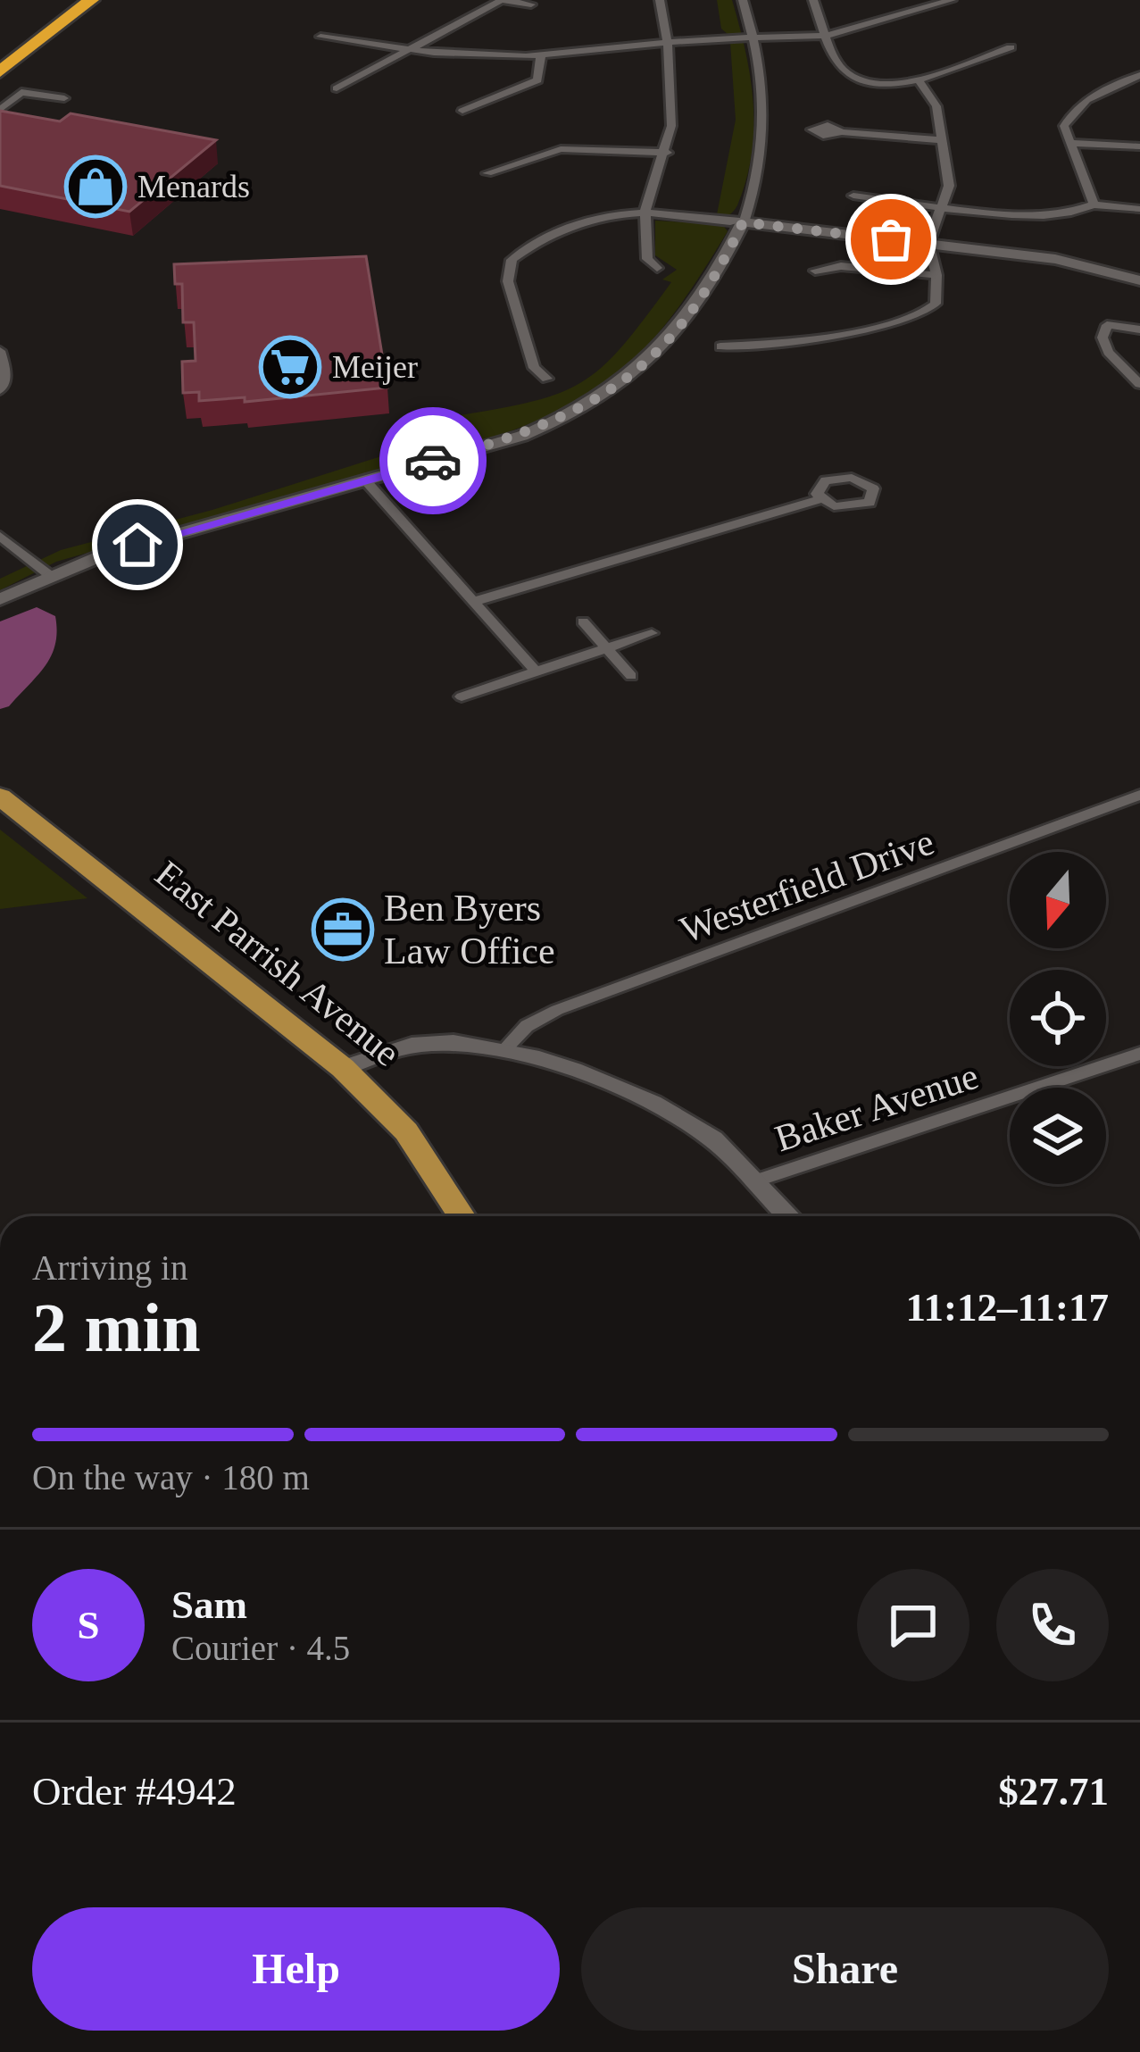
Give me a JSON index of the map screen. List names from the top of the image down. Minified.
{"streets":{"main road":["East Parrish Avenue"],"street":["Westerfield Drive","Baker Avenue"]},"places":{"shop":["Menards"],"supermarket":["Meijer"],"office":["Ben Byers Law Office"]},"north":"bottom","page":{"heading":["2 min","Arriving in","11:12–11:17"],"panel":["Sam","Courier · 4.5","Order #4942","$27.71"],"bar":"On the way · 180 m","round":"S","buttons":["Help","Share"]}}
